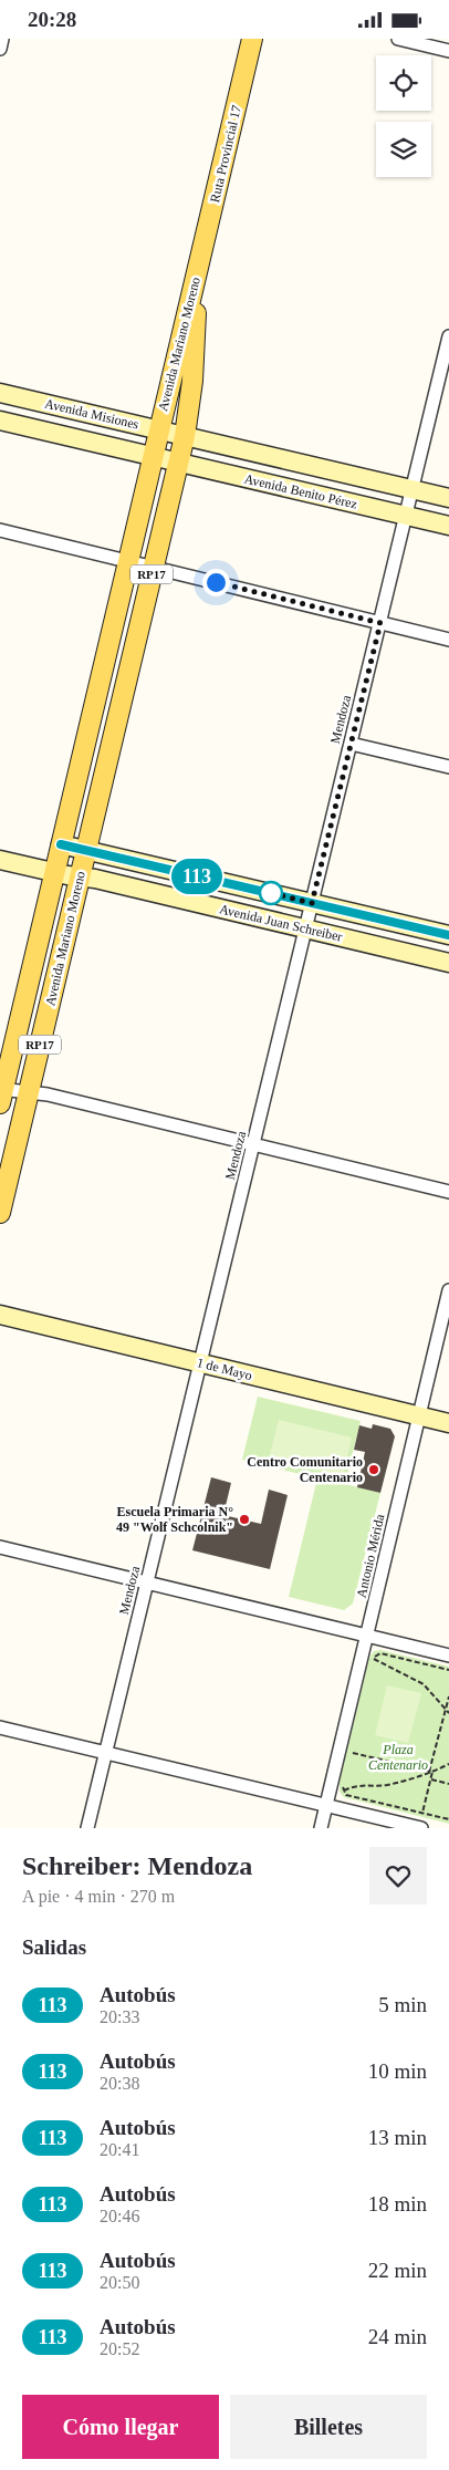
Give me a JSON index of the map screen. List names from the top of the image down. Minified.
{"streets":{"main road":["Ruta Provincial 17","Avenida Mariano Moreno","Avenida Misiones","Avenida Benito Pérez","RP17","Avenida Juan Schreiber","1 de Mayo"],"street":["Mendoza","Antonio Mérida"]},"crossings":[["Ruta Provincial 17","Avenida Mariano Moreno"],["Avenida Mariano Moreno","Avenida Misiones"],["Avenida Mariano Moreno","Avenida Benito Pérez"],["Avenida Mariano Moreno","Avenida Juan Schreiber"],["Avenida Misiones","Avenida Benito Pérez"],["Avenida Benito Pérez","Mendoza"],["Mendoza","Avenida Juan Schreiber"],["Mendoza","1 de Mayo"],["1 de Mayo","Antonio Mérida"]],"parks":["Plaza Centenario"],"places":["Centro Comunitario Centenario","Escuela Primaria N° 49 \"Wolf Schcolnik\""],"lines":["bus line 113"],"page":{"status":"20:28","on_map":"113","heading":[["Schreiber: Mendoza","A pie · 4 min · 270 m"],"Salidas"],"list":[{"mark":"113","name":"Autobús","note":"20:33","value":"5 min"},{"mark":"113","name":"Autobús","note":"20:38","value":"10 min"},{"mark":"113","name":"Autobús","note":"20:41","value":"13 min"},{"mark":"113","name":"Autobús","note":"20:46","value":"18 min"},{"mark":"113","name":"Autobús","note":"20:50","value":"22 min"},{"mark":"113","name":"Autobús","note":"20:52","value":"24 min"}],"buttons":["Cómo llegar","Billetes"]}}
